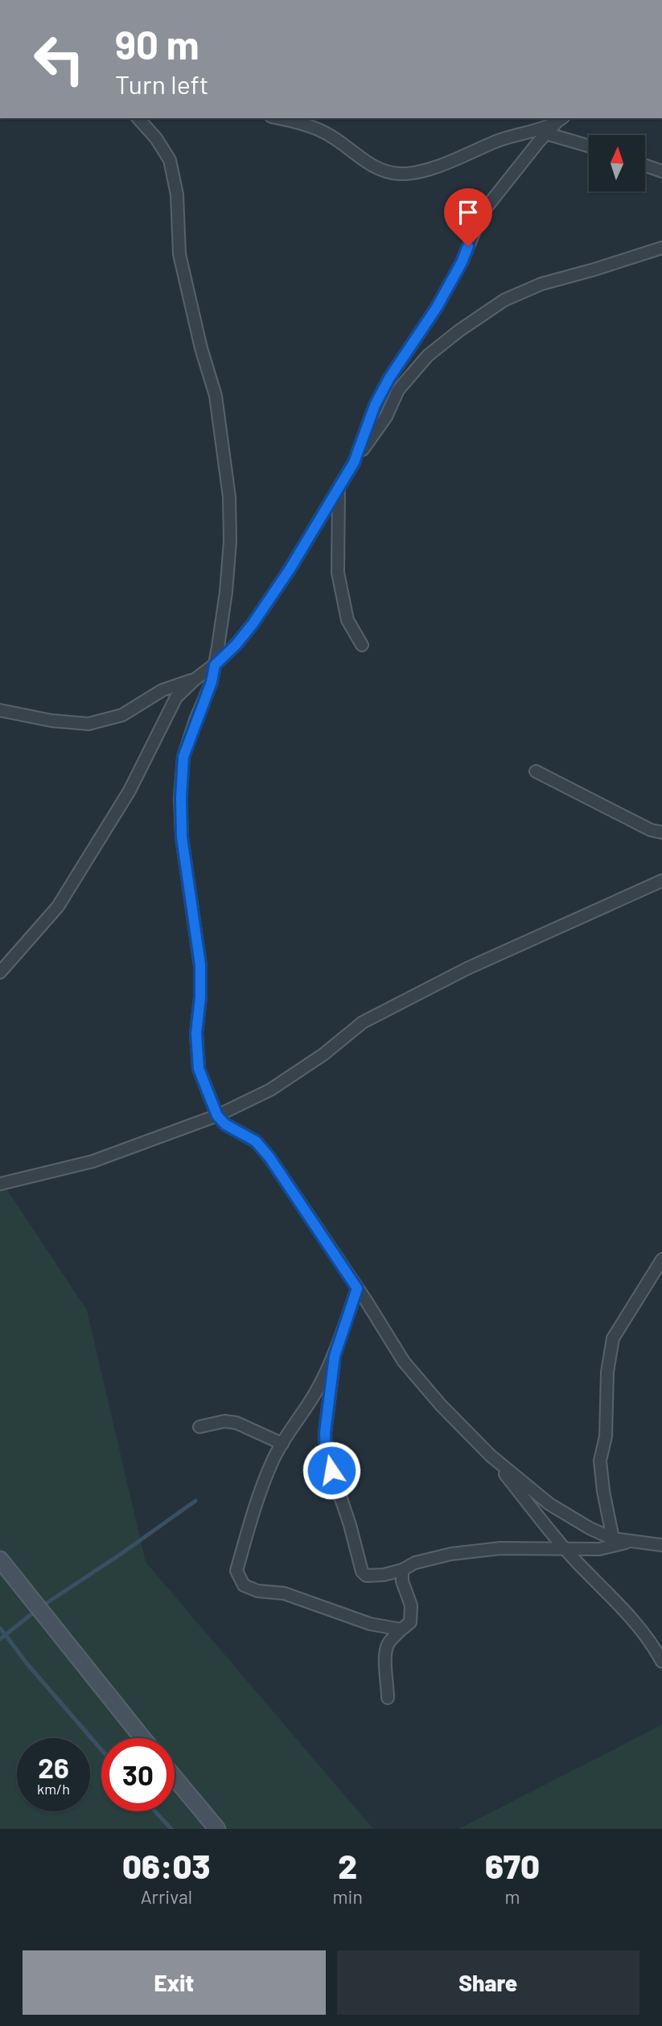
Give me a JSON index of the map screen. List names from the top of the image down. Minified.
{"north":"top","page":{"turn":["90 m","Turn left"],"speed":"26 km/h","limit":"30","eta":["06:03","Arrival","2","min","670","m"],"buttons":["Exit","Share"]}}
